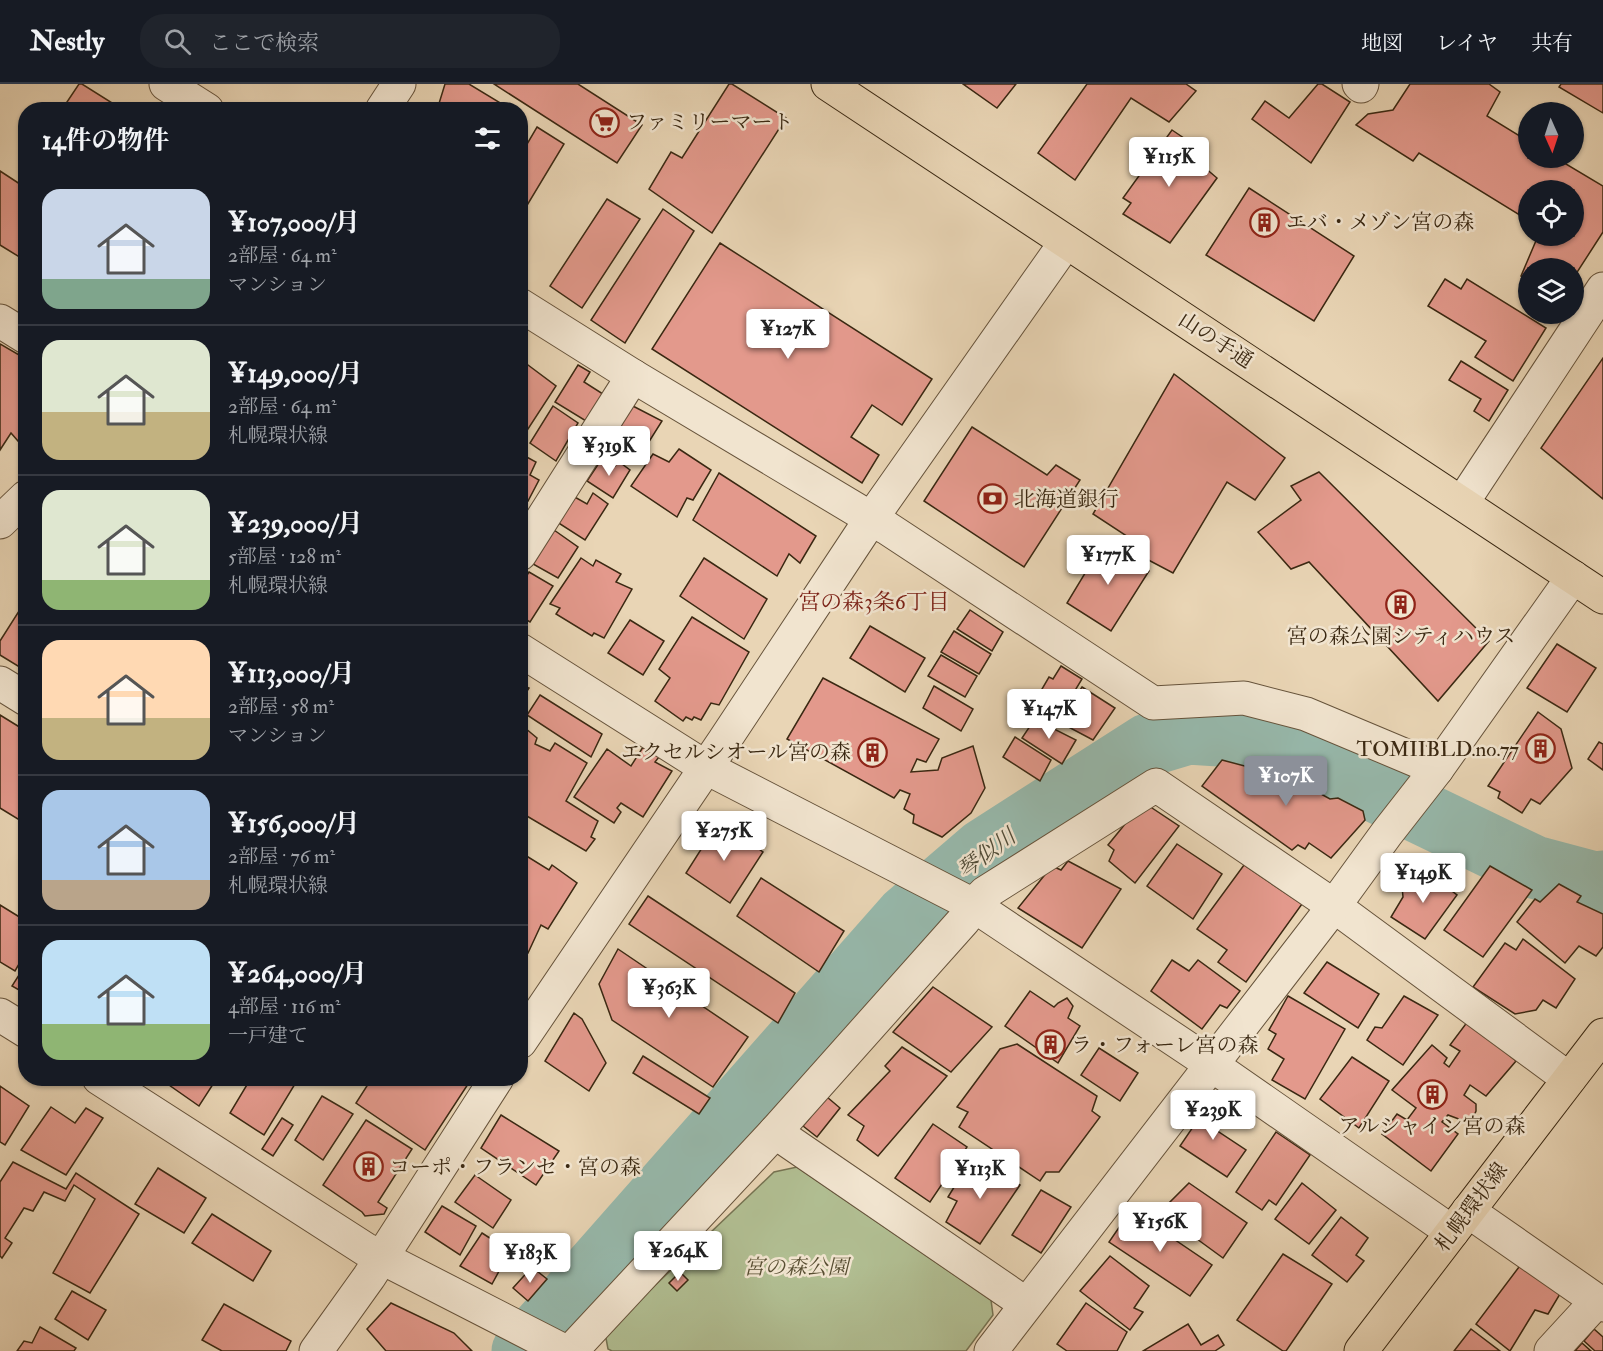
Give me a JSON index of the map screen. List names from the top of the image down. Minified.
{"streets":{"main road":["山の手通","札幌環状線"]},"districts":["宮の森3条6丁目"],"water":["琴似川"],"parks":["宮の森公園"],"places":{"supermarket":["ファミリーマート"],"building":["エバ・メゾン宮の森","宮の森公園シティハウス","TOMIIBLD.no.77","エクセルシオール宮の森","ラ・フォーレ宮の森","アルシャイン宮の森","コーポ・フランセ・宮の森"],"bank":["北海道銀行"]},"north":"bottom","page":{"header":"Nestly","search":"ここで検索","nav":["地図","レイヤ","共有"],"heading":"14件の物件","price":["¥115K","¥127K","¥319K","¥177K","¥147K","¥107K","¥275K","¥149K","¥363K","¥239K","¥113K","¥156K","¥264K","¥183K"],"list":[{"name":"¥107,000/月","note":"2部屋 · 64 m² · マンション"},{"name":"¥149,000/月","note":"2部屋 · 64 m² · 札幌環状線"},{"name":"¥239,000/月","note":"5部屋 · 128 m² · 札幌環状線"},{"name":"¥113,000/月","note":"2部屋 · 58 m² · マンション"},{"name":"¥156,000/月","note":"2部屋 · 76 m² · 札幌環状線"},{"name":"¥264,000/月","note":"4部屋 · 116 m² · 一戸建て"}]}}
